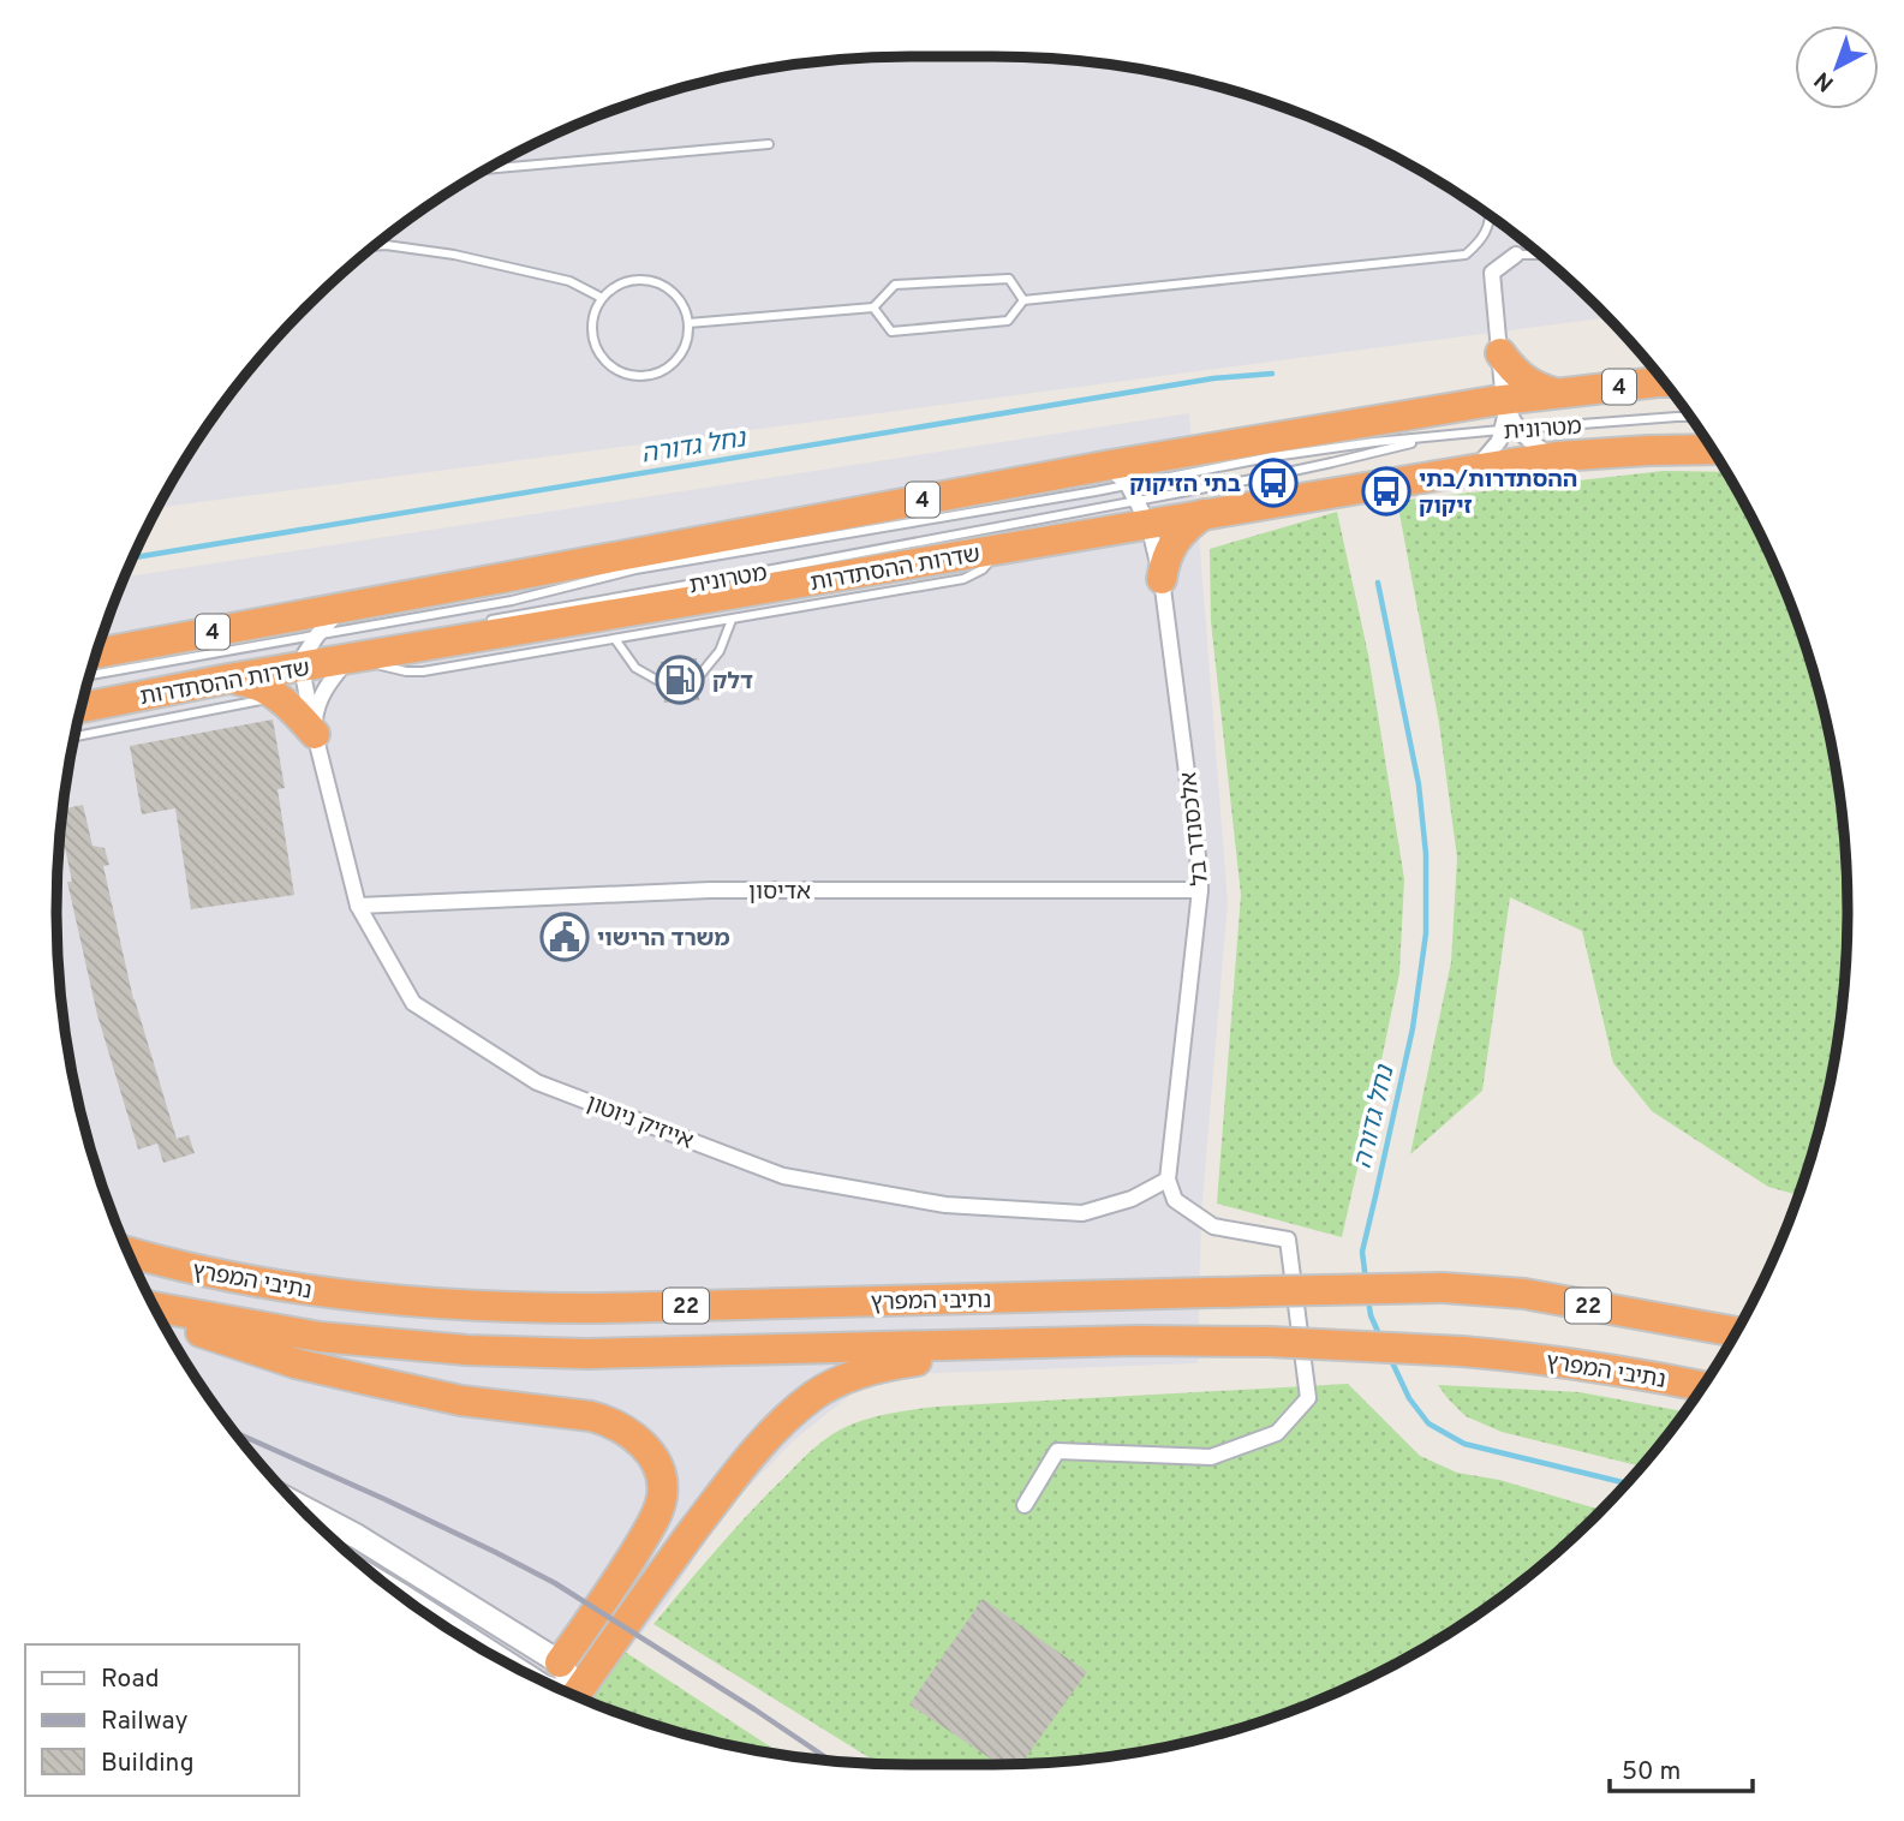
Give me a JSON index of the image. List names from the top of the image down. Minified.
{"streets":{"highway":["4","שדרות ההסתדרות","נתיבי המפרץ","22"],"street":["אלכסנדר בל","אדיסון","אייזיק ניוטון"],"lane":["מטרונית"]},"crossings":[["4","אלכסנדר בל"],["4","אייזיק ניוטון"],["מטרונית","שדרות ההסתדרות"],["מטרונית","אלכסנדר בל"],["מטרונית","אייזיק ניוטון"],["שדרות ההסתדרות","אלכסנדר בל"],["שדרות ההסתדרות","אייזיק ניוטון"],["אלכסנדר בל","אדיסון"],["אלכסנדר בל","אייזיק ניוטון"],["אדיסון","אייזיק ניוטון"]],"water":["נחל גדורה"],"places":{"bus stop":["בתי הזיקוק","ההסתדרות/בתי זיקוק"],"fuel station":["דלק"],"public building":["משרד הרישוי"]},"legend":["Road","Railway","Building"],"scale_bar":"50 m","north":"bottom left"}
